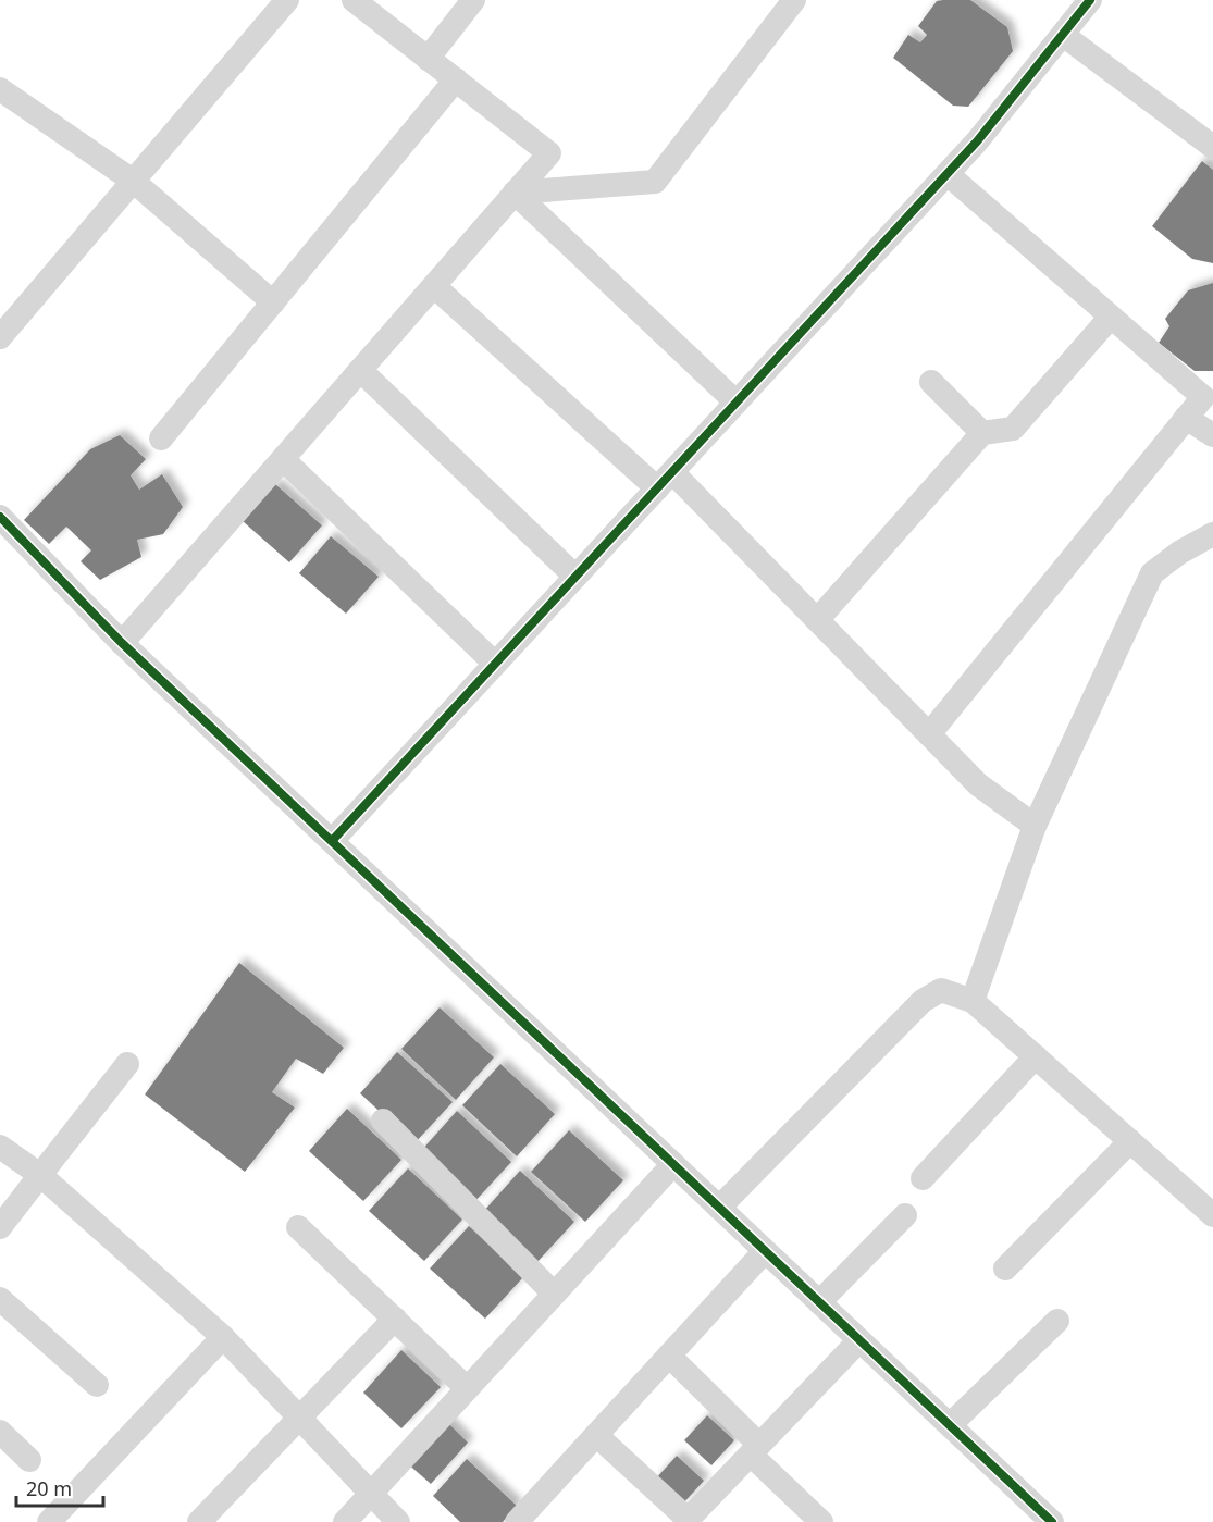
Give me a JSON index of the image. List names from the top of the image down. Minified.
{"scale_bar":"20 m"}
